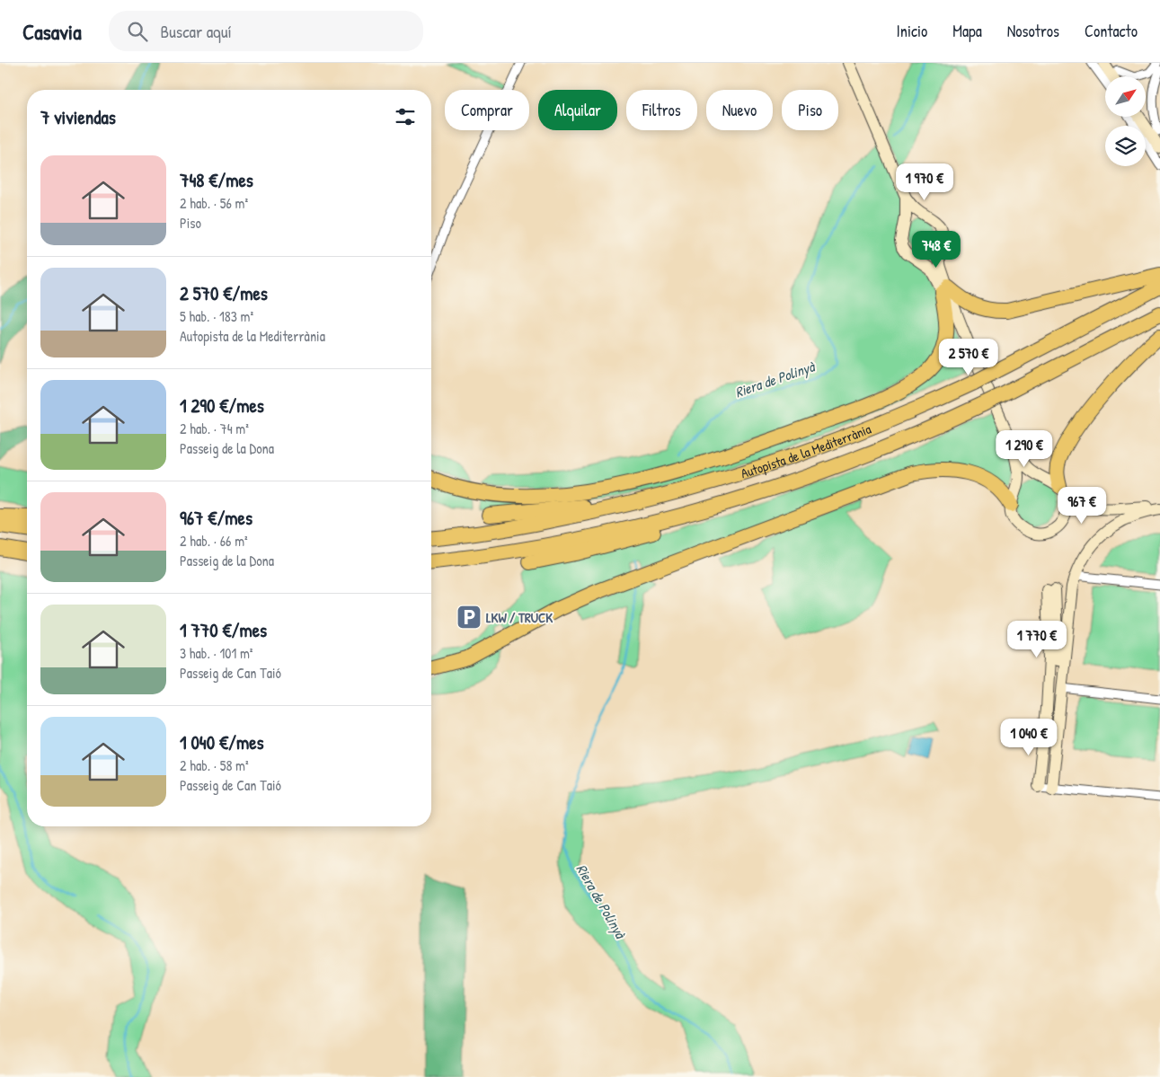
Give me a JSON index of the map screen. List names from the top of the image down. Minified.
{"streets":{"highway":["Autopista de la Mediterrània"]},"water":["Riera de Polinyà"],"places":{"parking":["LKW / TRUCK"]},"north":"top right","page":{"header":"Casavia","search":"Buscar aquí","nav":["Inicio","Mapa","Nosotros","Contacto"],"chip":["Comprar","Alquilar","Filtros","Nuevo","Piso"],"heading":"7 viviendas","list":[{"name":"748 €/mes","note":"2 hab. · 56 m² · Piso"},{"name":"2 570 €/mes","note":"5 hab. · 183 m² · Autopista de la Mediterrània"},{"name":"1 290 €/mes","note":"2 hab. · 74 m² · Passeig de la Dona"},{"name":"967 €/mes","note":"2 hab. · 66 m² · Passeig de la Dona"},{"name":"1 770 €/mes","note":"3 hab. · 101 m² · Passeig de Can Taió"},{"name":"1 040 €/mes","note":"2 hab. · 58 m² · Passeig de Can Taió"}],"price":["1 970 €","748 €","2 570 €","1 290 €","967 €","1 770 €","1 040 €"]}}
